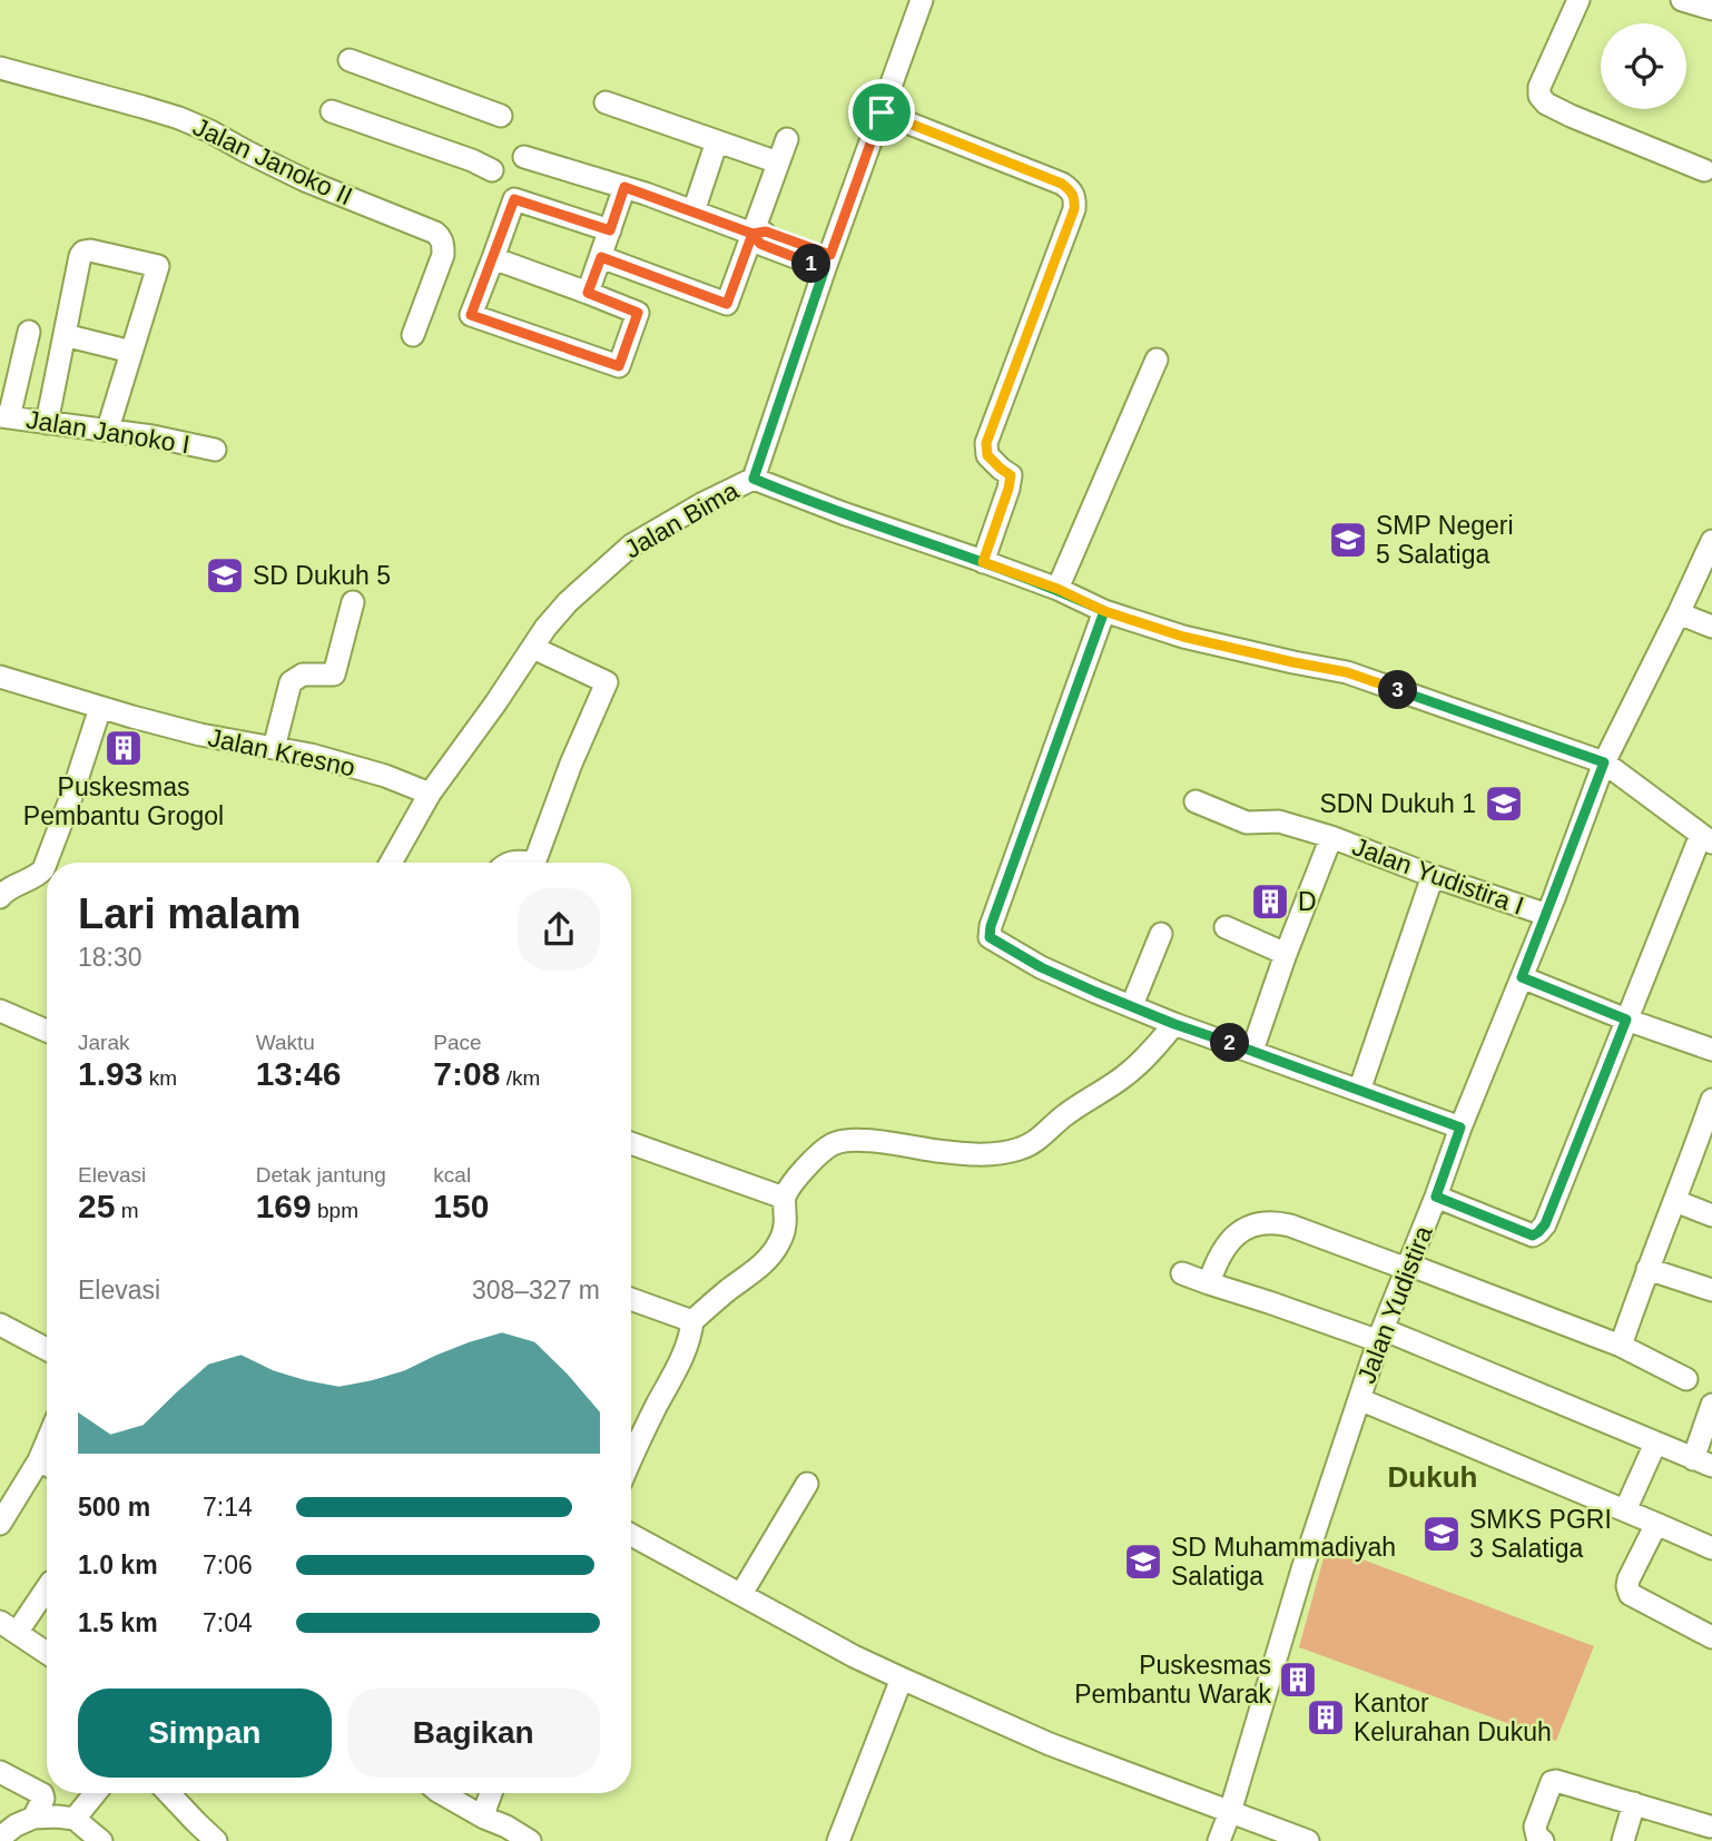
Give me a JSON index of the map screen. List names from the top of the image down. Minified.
{"streets":{"street":["Jalan Janoko II","Jalan Janoko I","Jalan Bima","Jalan Kresno","Jalan Yudistira I","Jalan Yudistira"]},"crossings":[["Jalan Bima","Jalan Kresno"],["Jalan Bima","Jalan Yudistira"],["Jalan Yudistira I","Jalan Yudistira"]],"districts":["Dukuh"],"places":{"school or university":["SMP Negeri 5 Salatiga","SD Dukuh 5","SDN Dukuh 1","SMKS PGRI 3 Salatiga","SD Muhammadiyah Salatiga"],"building":["Puskesmas Pembantu Grogol","D","Puskesmas Pembantu Warak","Kantor Kelurahan Dukuh"]},"page":{"pins":["1","3","2"],"heading":["Lari malam","18:30"],"stats":[["Jarak","1.93 km"],["Waktu","13:46"],["Pace","7:08 /km"],["Elevasi","25 m"],["Detak jantung","169 bpm"],["kcal","150"]],"chart":["Elevasi","308–327 m"],"list":[{"name":"500 m","note":"7:14"},{"name":"1.0 km","note":"7:06"},{"name":"1.5 km","note":"7:04"}],"buttons":["Simpan","Bagikan"]}}
